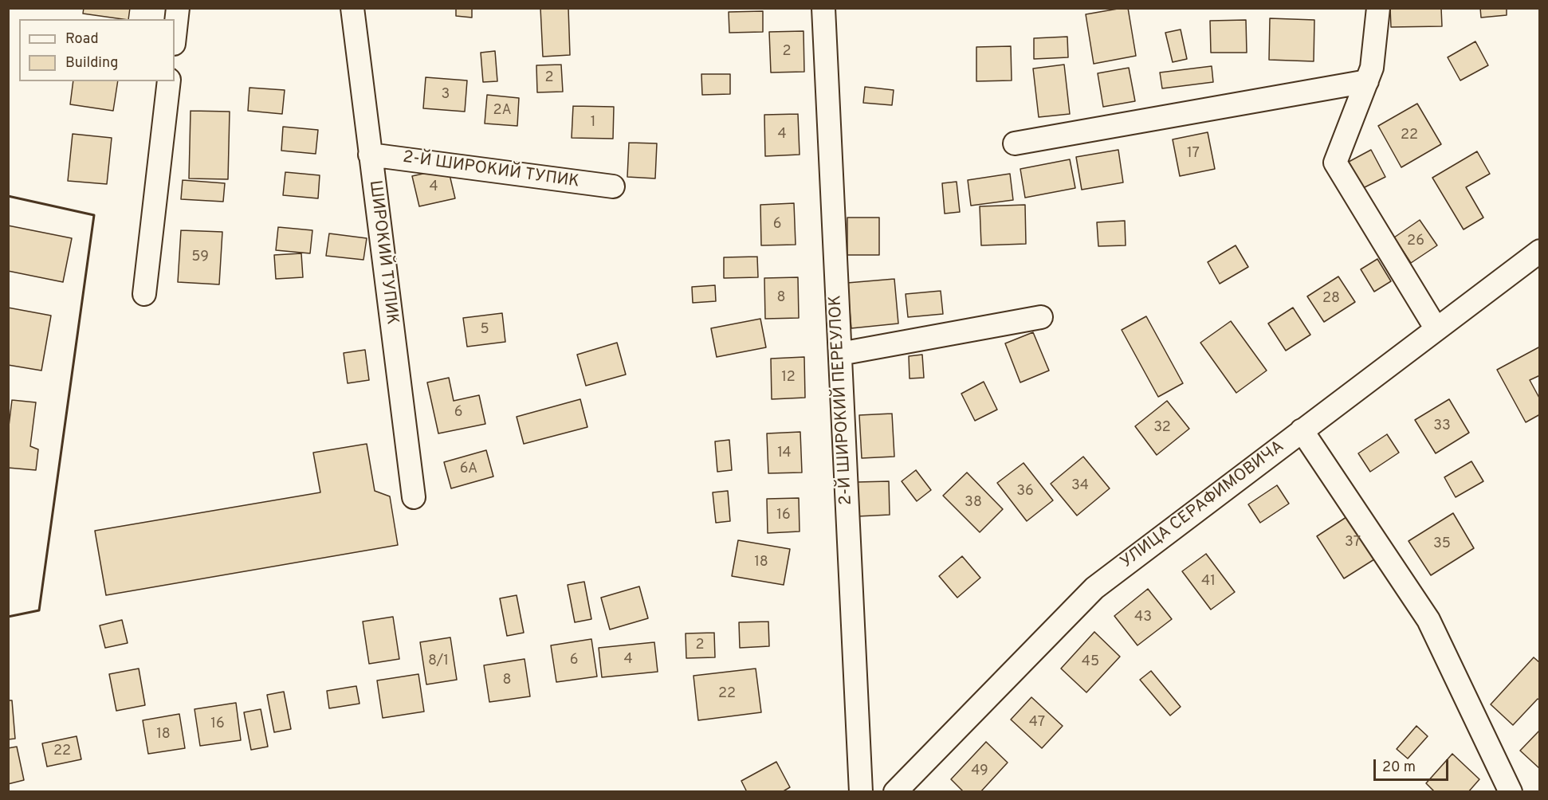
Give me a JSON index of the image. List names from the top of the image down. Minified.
{"streets":{"street":["2-Й ШИРОКИЙ ТУПИК","ШИРОКИЙ ТУПИК","2-Й ШИРОКИЙ ПЕРЕУЛОК","УЛИЦА СЕРАФИМОВИЧА"]},"crossings":[["2-Й ШИРОКИЙ ТУПИК","ШИРОКИЙ ТУПИК"]],"house_numbers":["2","2","3","2А","1","4","22","17","4","6","26","59","8","28","5","12","6","33","32","14","6А","34","36","38","16","37","35","18","41","43","2","4","6","8/1","45","8","22","47","16","18","22","49"],"legend":["Road","Building"],"scale_bar":"20 m"}
